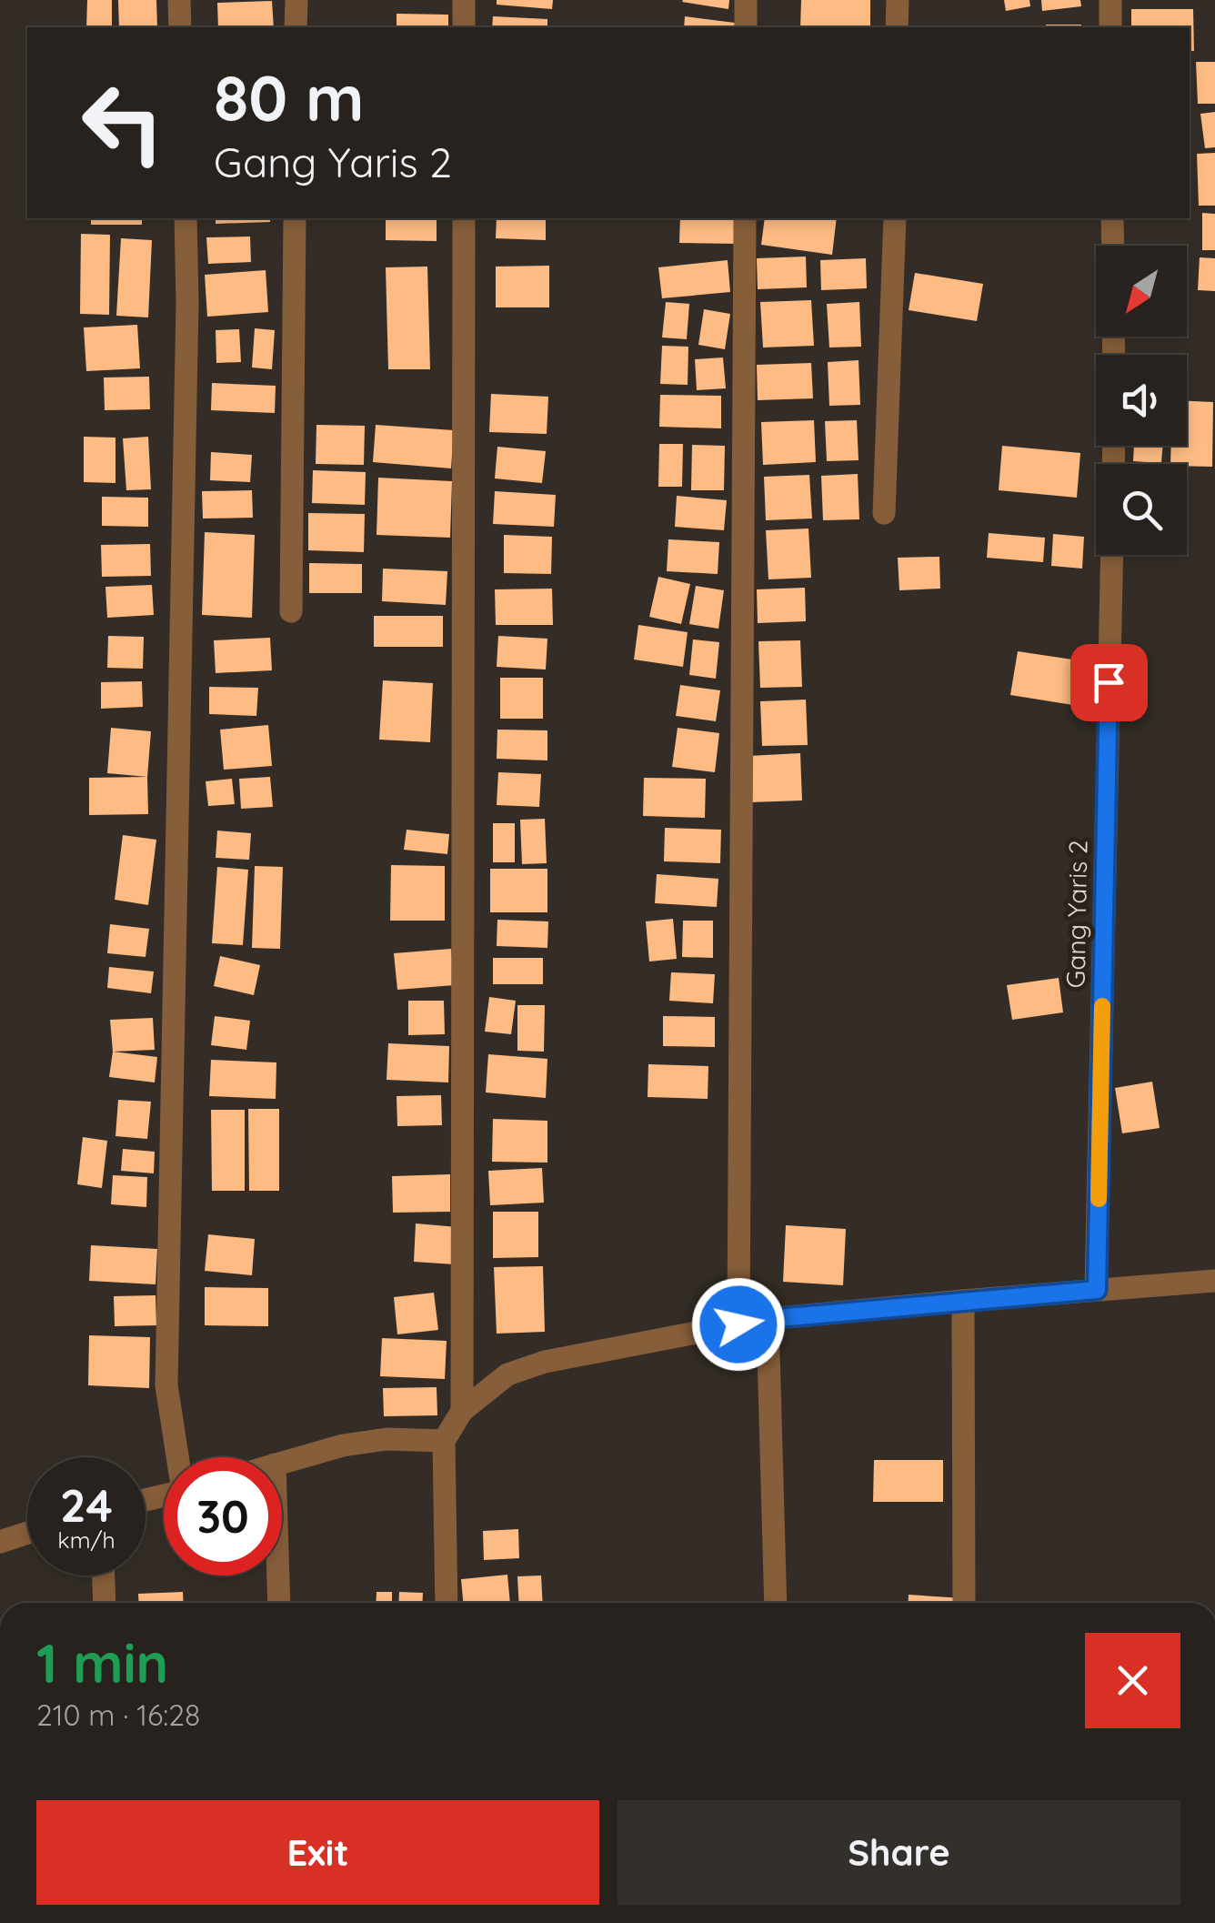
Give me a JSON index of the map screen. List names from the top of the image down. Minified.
{"streets":{"street":["Gang Yaris 2"]},"north":"bottom left","page":{"turn":["80 m","Gang Yaris 2"],"speed":"24 km/h","limit":"30","heading":["1 min","210 m · 16:28"],"buttons":["Exit","Share"]}}
